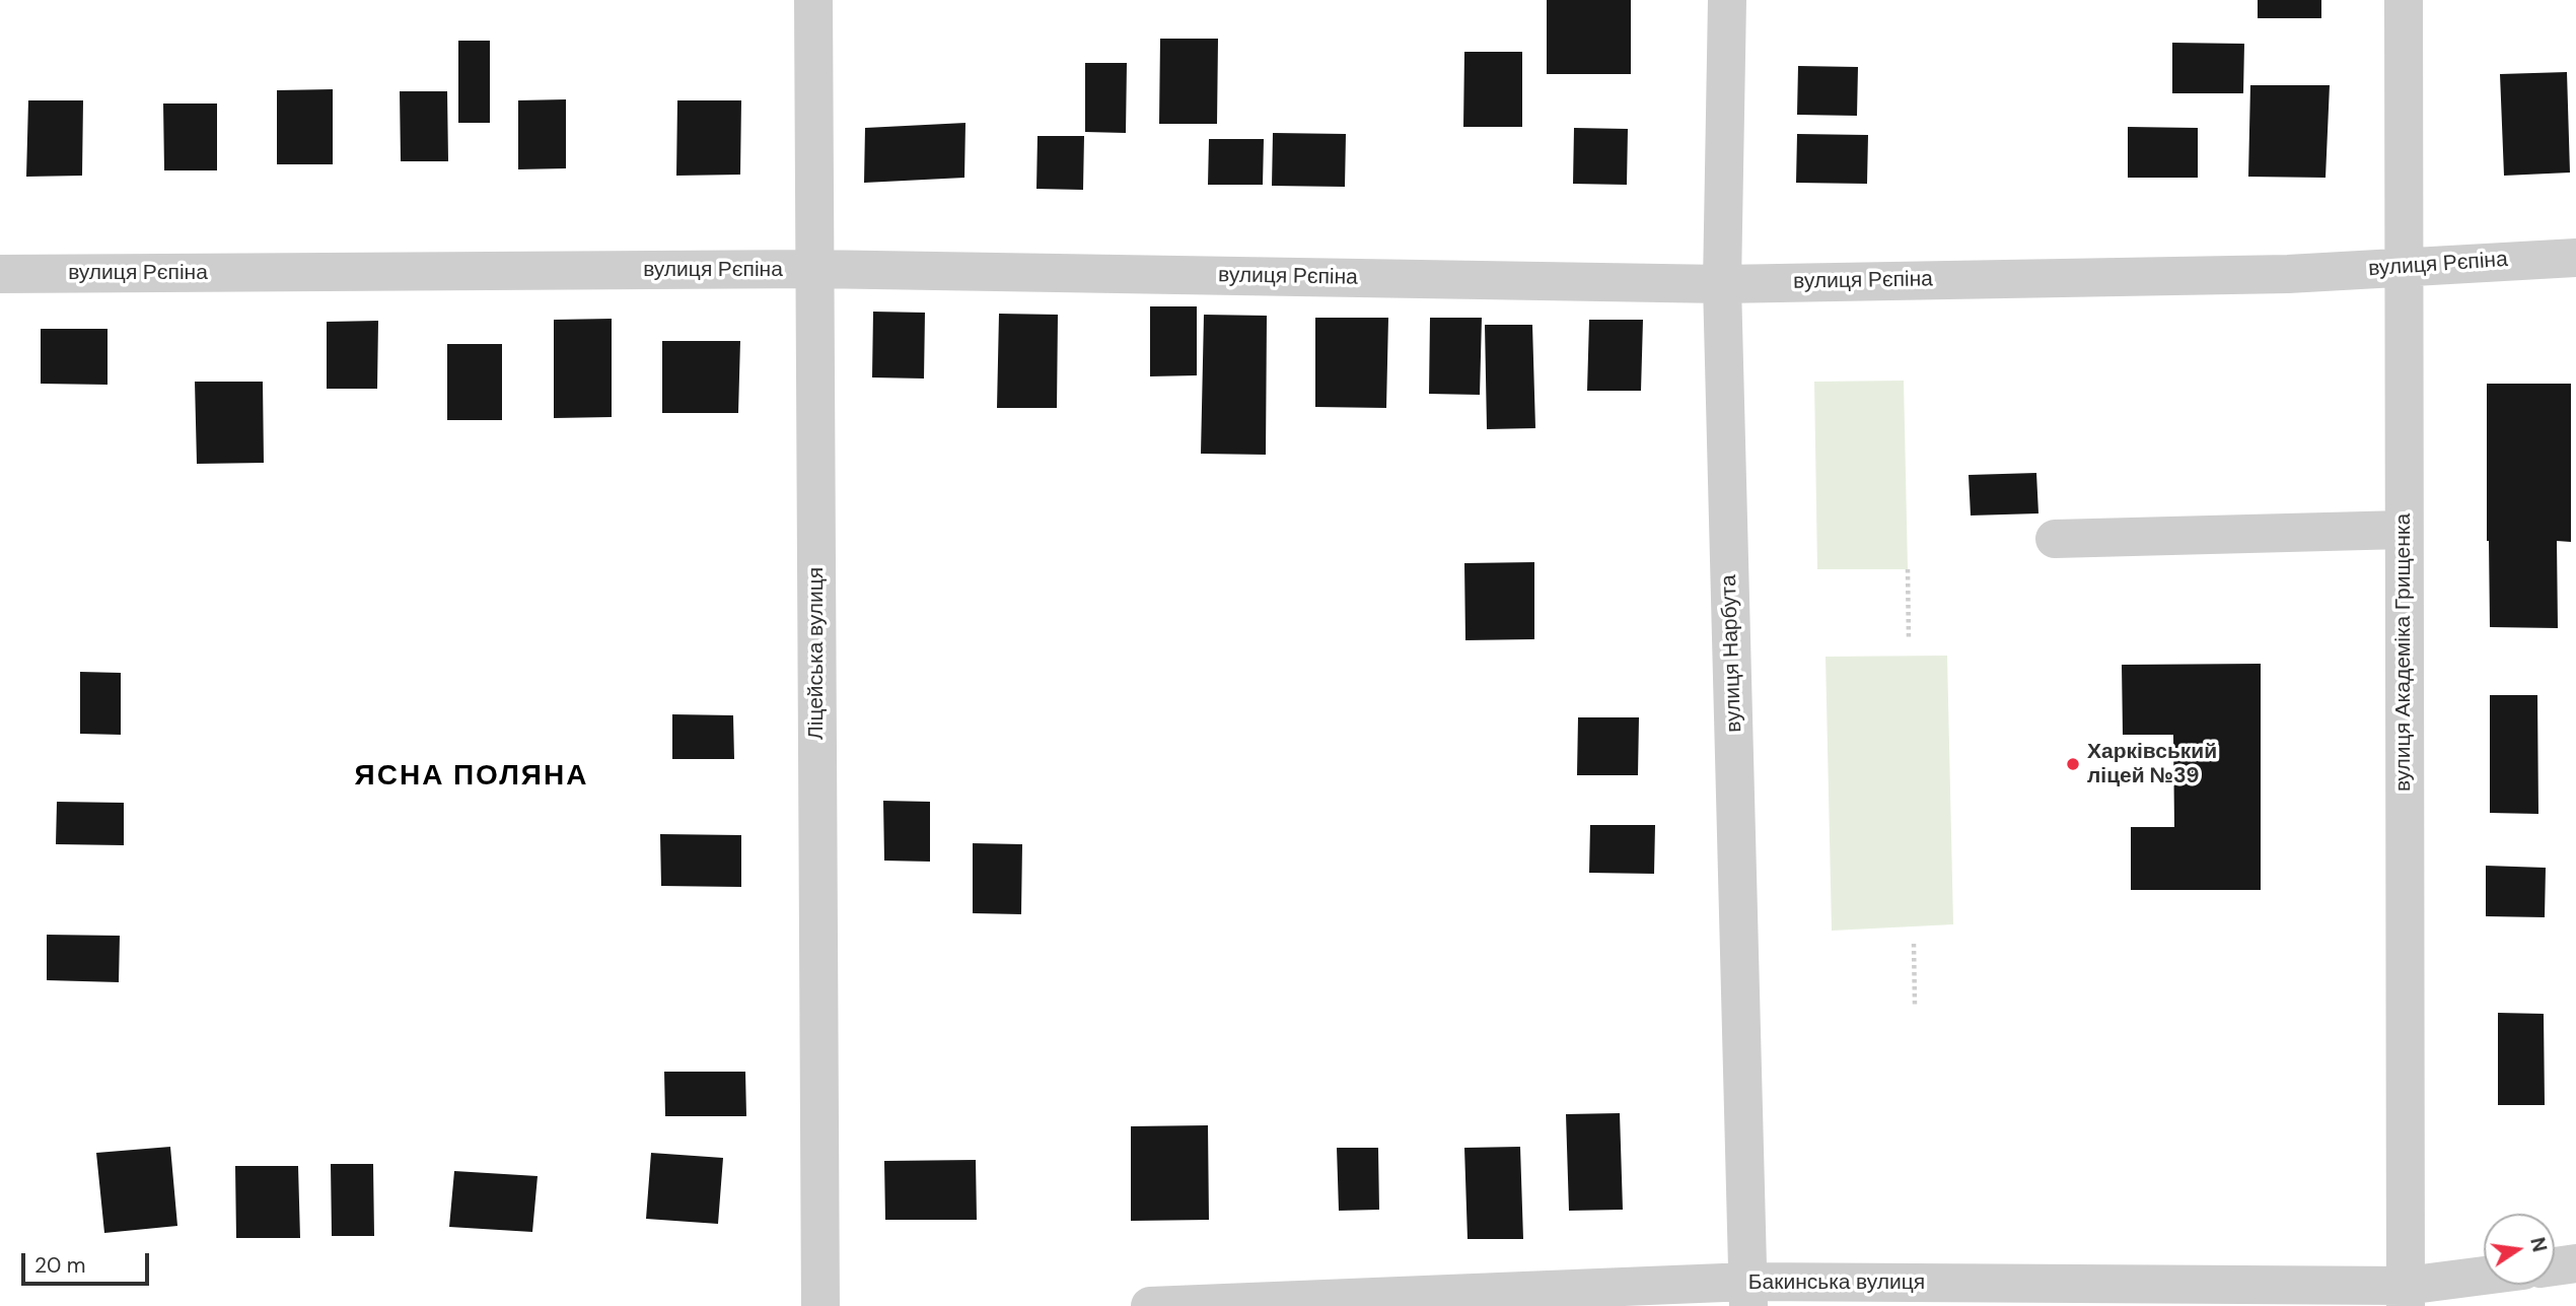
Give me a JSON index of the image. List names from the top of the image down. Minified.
{"streets":{"street":["вулиця Рєпіна","вулиця Академіка Грищенка","Ліцейська вулиця","вулиця Нарбута","Бакинська вулиця"]},"crossings":[["вулиця Рєпіна","вулиця Академіка Грищенка"],["вулиця Рєпіна","Ліцейська вулиця"],["вулиця Рєпіна","вулиця Нарбута"],["вулиця Академіка Грищенка","Бакинська вулиця"],["вулиця Нарбута","Бакинська вулиця"]],"districts":["ЯСНА ПОЛЯНА"],"places":["Харківський ліцей №39"],"scale_bar":"20 m","north":"right"}
